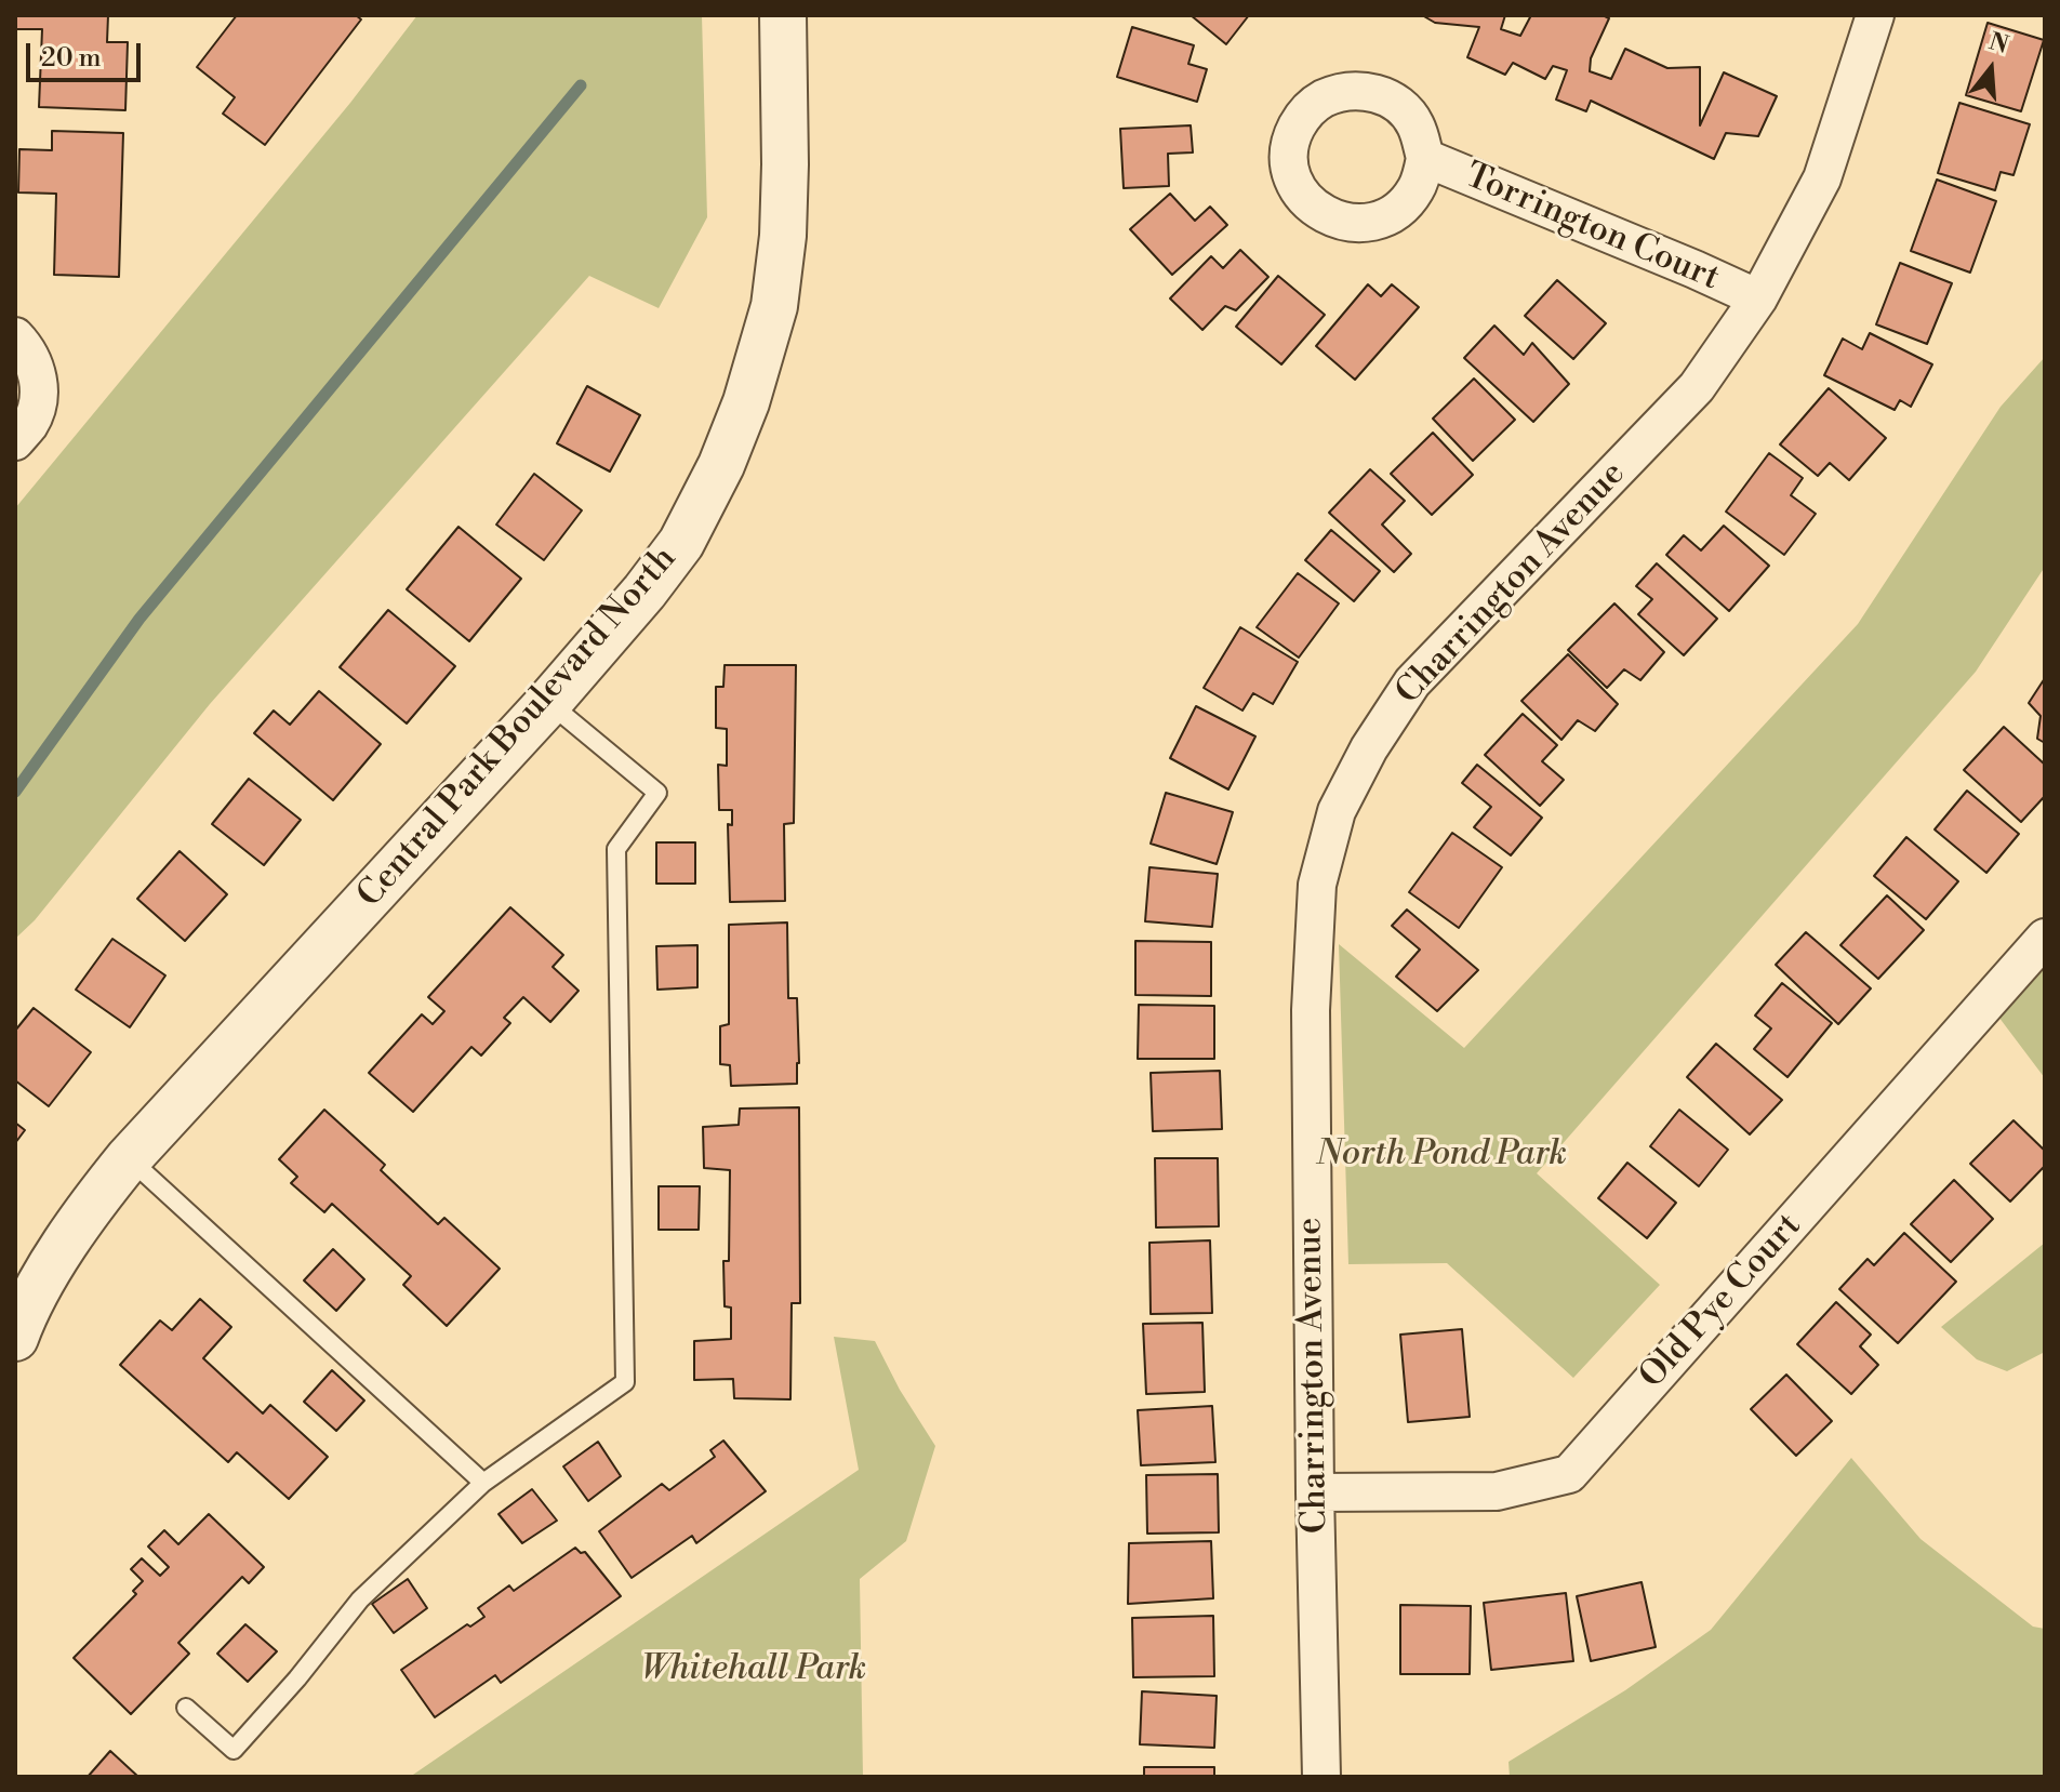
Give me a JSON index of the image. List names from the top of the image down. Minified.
{"streets":{"street":["Torrington Court","Charrington Avenue","Central Park Boulevard North","Old Pye Court"]},"crossings":[["Torrington Court","Charrington Avenue"],["Charrington Avenue","Old Pye Court"]],"parks":["North Pond Park","Whitehall Park"],"scale_bar":"20 m","north":"top"}
